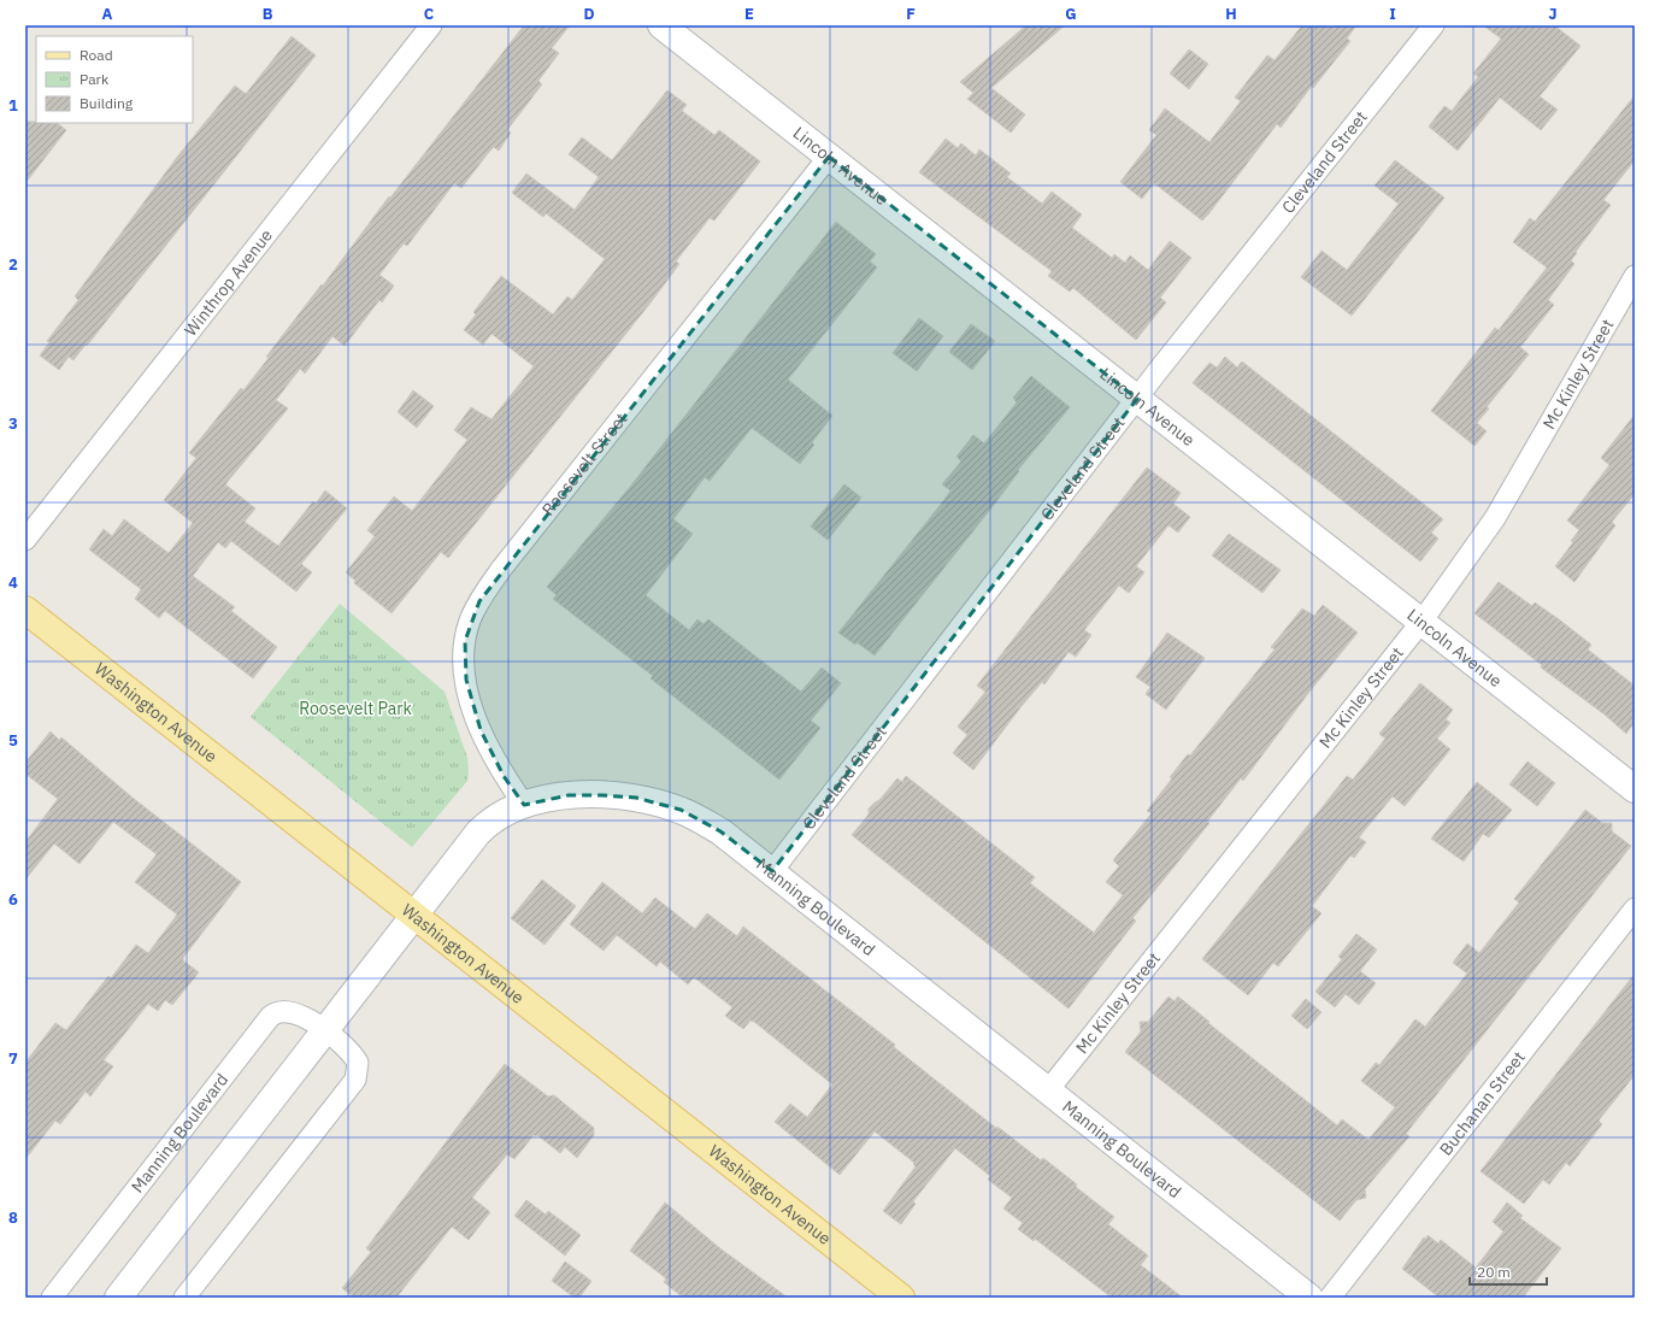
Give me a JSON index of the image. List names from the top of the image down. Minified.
{"streets":{"main road":["Washington Avenue"],"street":["Cleveland Street","Lincoln Avenue","Winthrop Avenue","Mc Kinley Street","Roosevelt Street","Manning Boulevard","Buchanan Street"]},"crossings":[["Cleveland Street","Lincoln Avenue"],["Cleveland Street","Manning Boulevard"],["Lincoln Avenue","Mc Kinley Street"],["Lincoln Avenue","Roosevelt Street"],["Mc Kinley Street","Manning Boulevard"],["Roosevelt Street","Manning Boulevard"],["Washington Avenue","Manning Boulevard"]],"parks":["Roosevelt Park"],"legend":["Road","Park","Building"],"scale_bar":"20 m","grid":{"columns":["A","B","C","D","E","F","G","H","I","J"],"rows":["1","2","3","4","5","6","7","8"]}}
